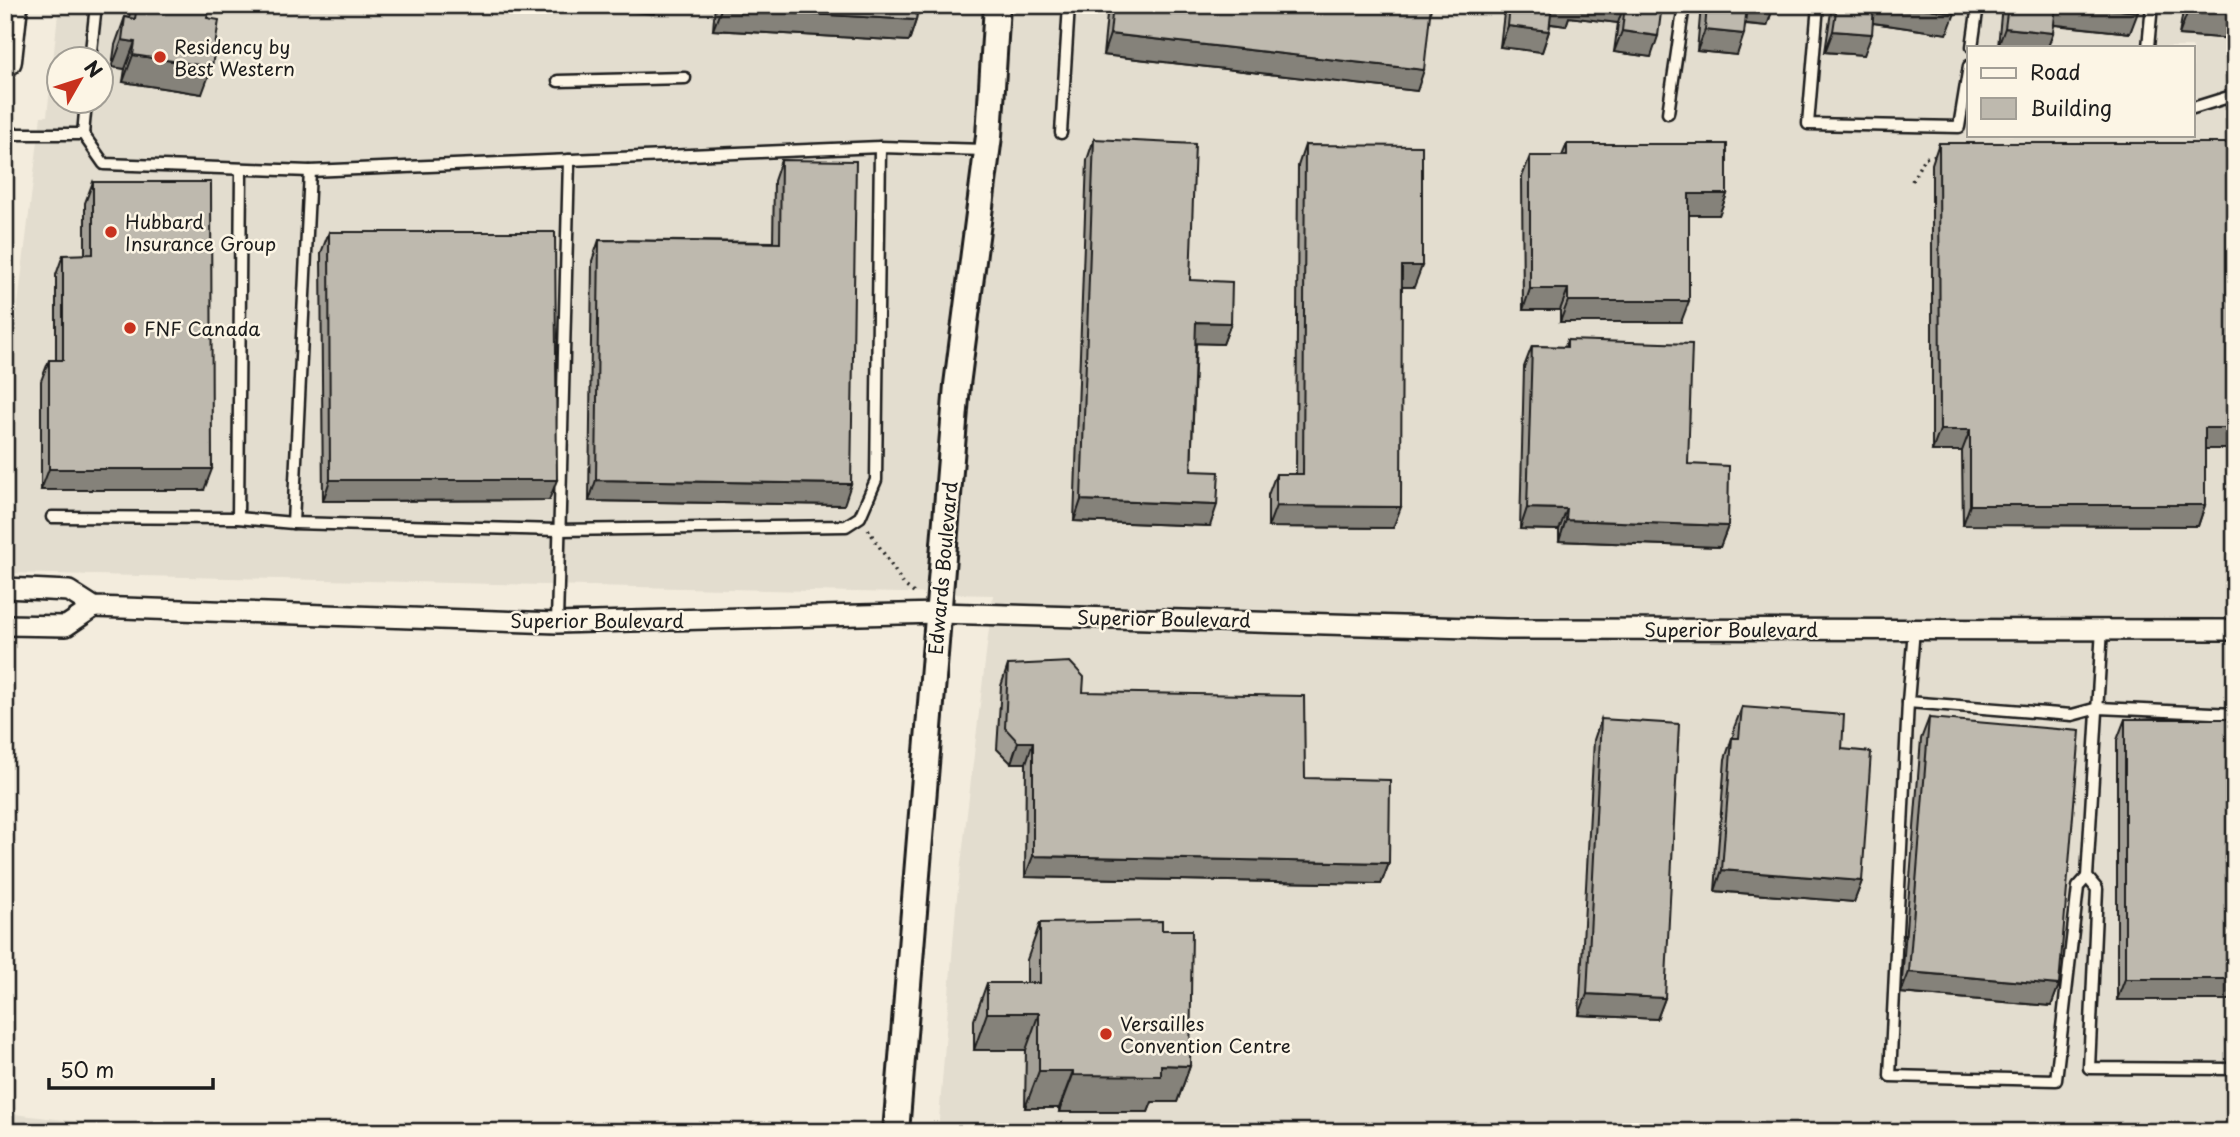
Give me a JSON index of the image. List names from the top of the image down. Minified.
{"streets":{"street":["Edwards Boulevard","Superior Boulevard"]},"crossings":[["Edwards Boulevard","Superior Boulevard"]],"places":["Residency by Best Western","Hubbard Insurance Group","FNF Canada","Versailles Convention Centre"],"legend":["Road","Building"],"scale_bar":"50 m","north":"top right"}
